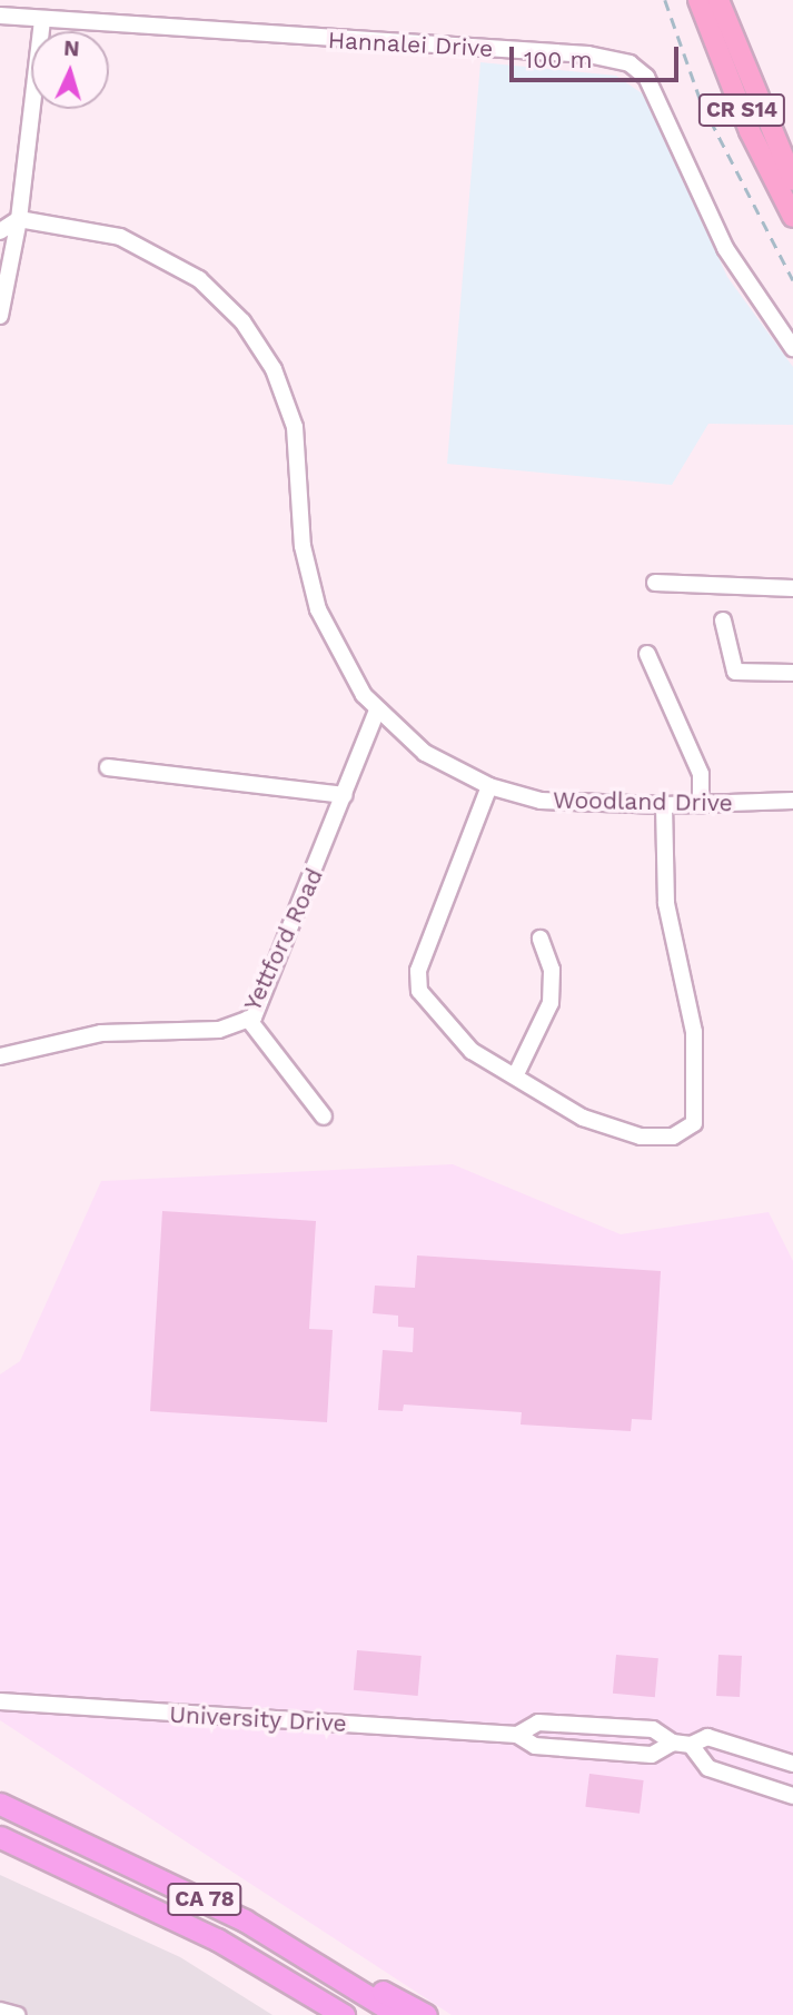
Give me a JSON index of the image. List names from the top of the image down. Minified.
{"streets":{"highway":["CA 78"],"main road":["CR S14"],"street":["Hannalei Drive","Woodland Drive","Yettford Road","University Drive"]},"crossings":[["Woodland Drive","Yettford Road"]],"scale_bar":"100 m","north":"top"}
